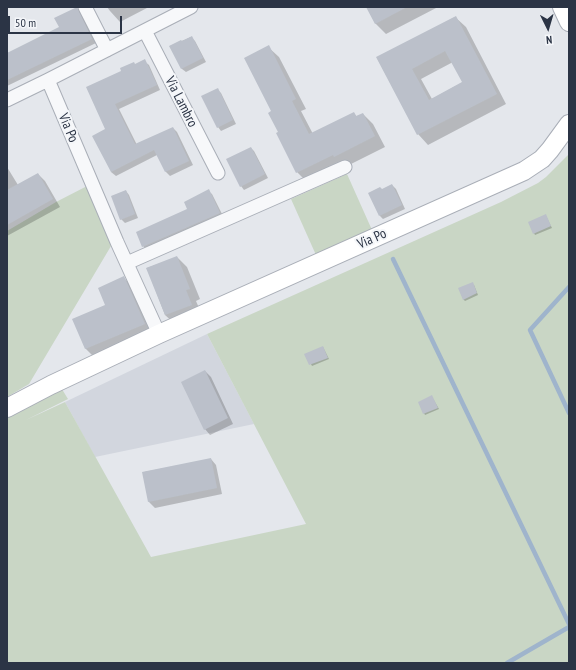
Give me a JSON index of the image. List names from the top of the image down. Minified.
{"streets":{"street":["Via Lambro","Via Po"]},"scale_bar":"50 m","north":"bottom"}
